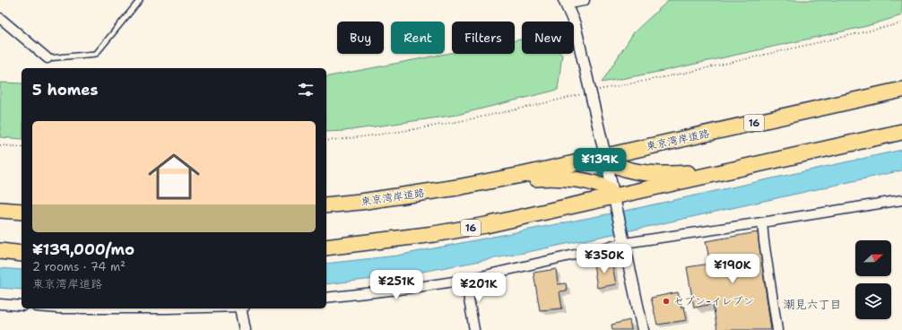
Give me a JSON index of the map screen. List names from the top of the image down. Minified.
{"streets":{"highway":["16","東京湾岸道路"]},"districts":["潮見六丁目"],"places":["セブン-イレブン"],"north":"right","page":{"chip":["Buy","Rent","Filters","New"],"heading":"5 homes","list":[{"name":"¥139,000/mo","note":"2 rooms · 74 m² · 東京湾岸道路"}],"price":["¥139K","¥350K","¥190K","¥251K","¥201K"]}}
